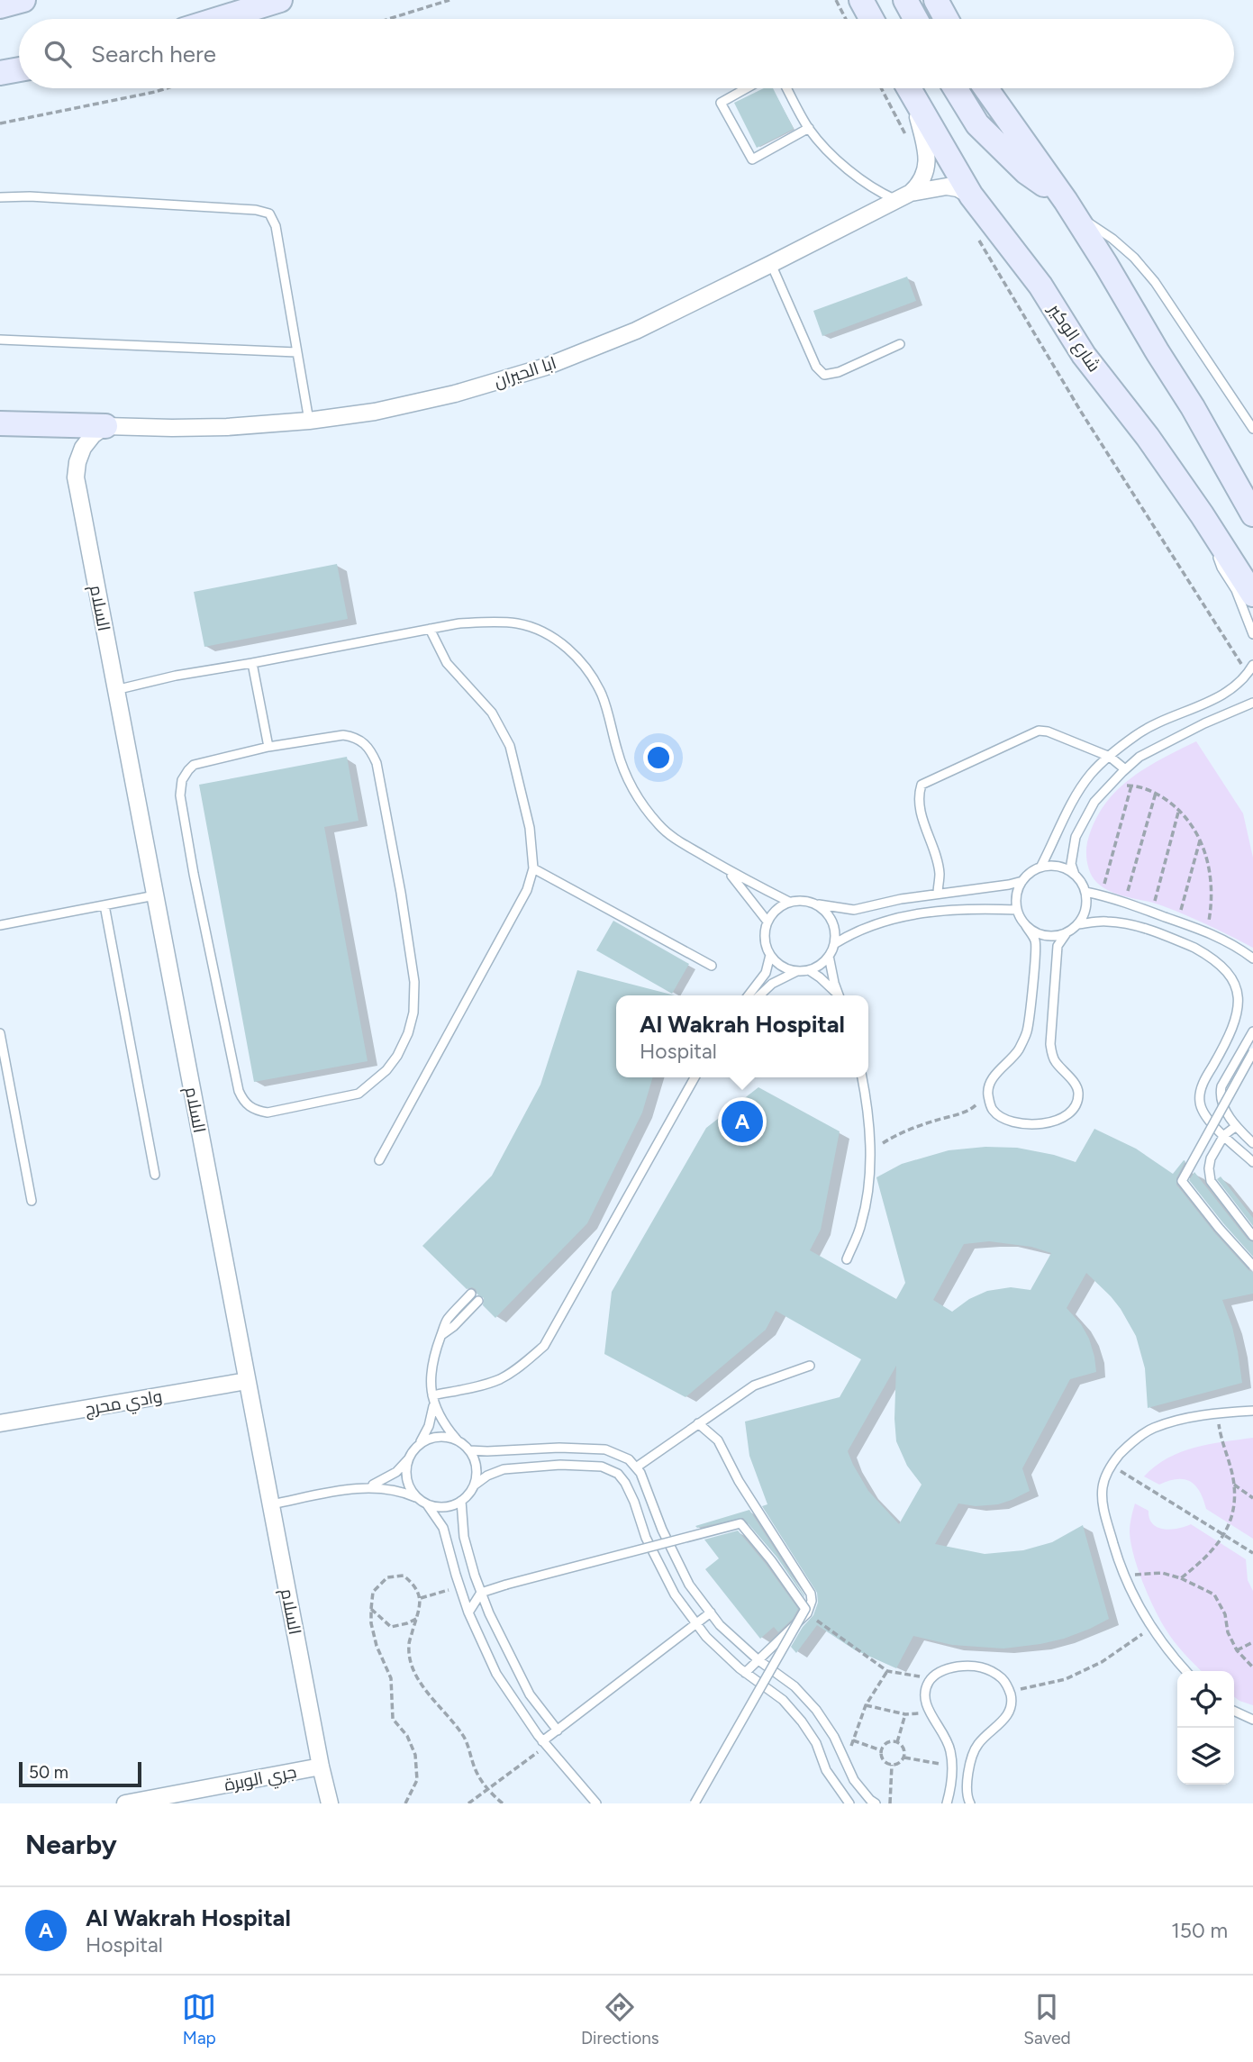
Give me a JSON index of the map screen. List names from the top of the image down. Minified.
{"streets":{"main road":["شارع الوكير"],"street":["ابا الحيران","السلام","وادي محرج","جري الوبرة"]},"crossings":[["شارع الوكير","ابا الحيران"],["ابا الحيران","السلام"],["السلام","وادي محرج"],["السلام","جري الوبرة"]],"scale_bar":"50 m","page":{"search":"Search here","popup":["Al Wakrah Hospital","Hospital"],"pins":"A","scale":"50 m","heading":"Nearby","list":[{"mark":"A","name":"Al Wakrah Hospital","note":"Hospital","value":"150 m"}],"nav":["Map","Directions","Saved"]}}
